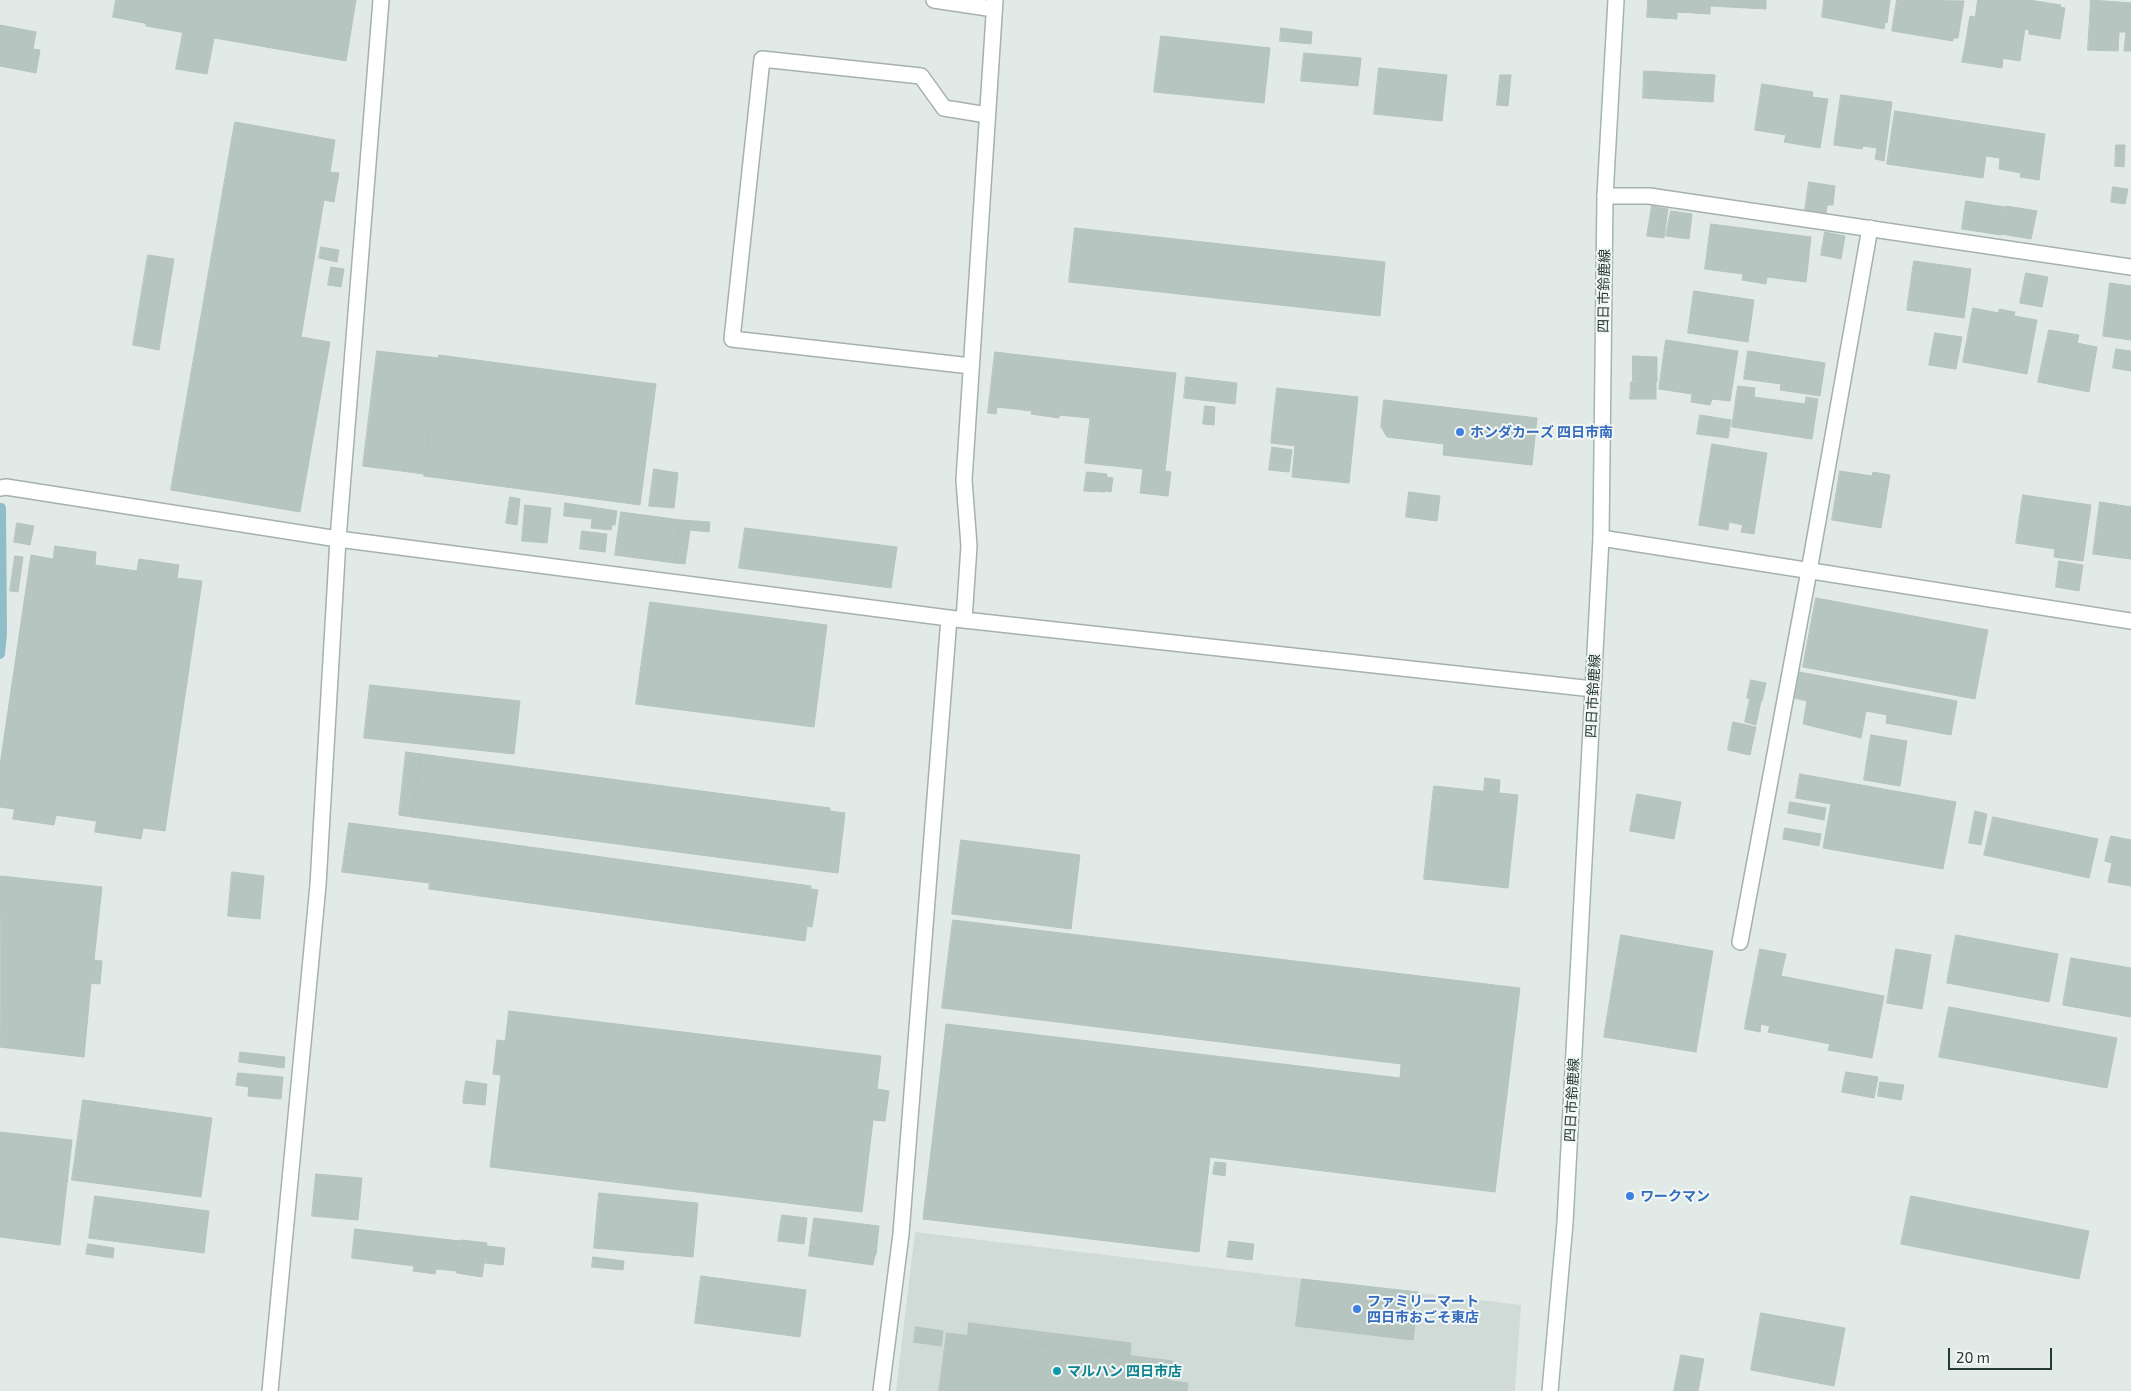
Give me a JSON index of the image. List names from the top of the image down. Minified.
{"streets":{"street":["四日市鈴鹿線"]},"places":["ホンダカーズ 四日市南","ワークマン","ファミリーマート 四日市おごそ東店","マルハン 四日市店"],"scale_bar":"20 m"}
